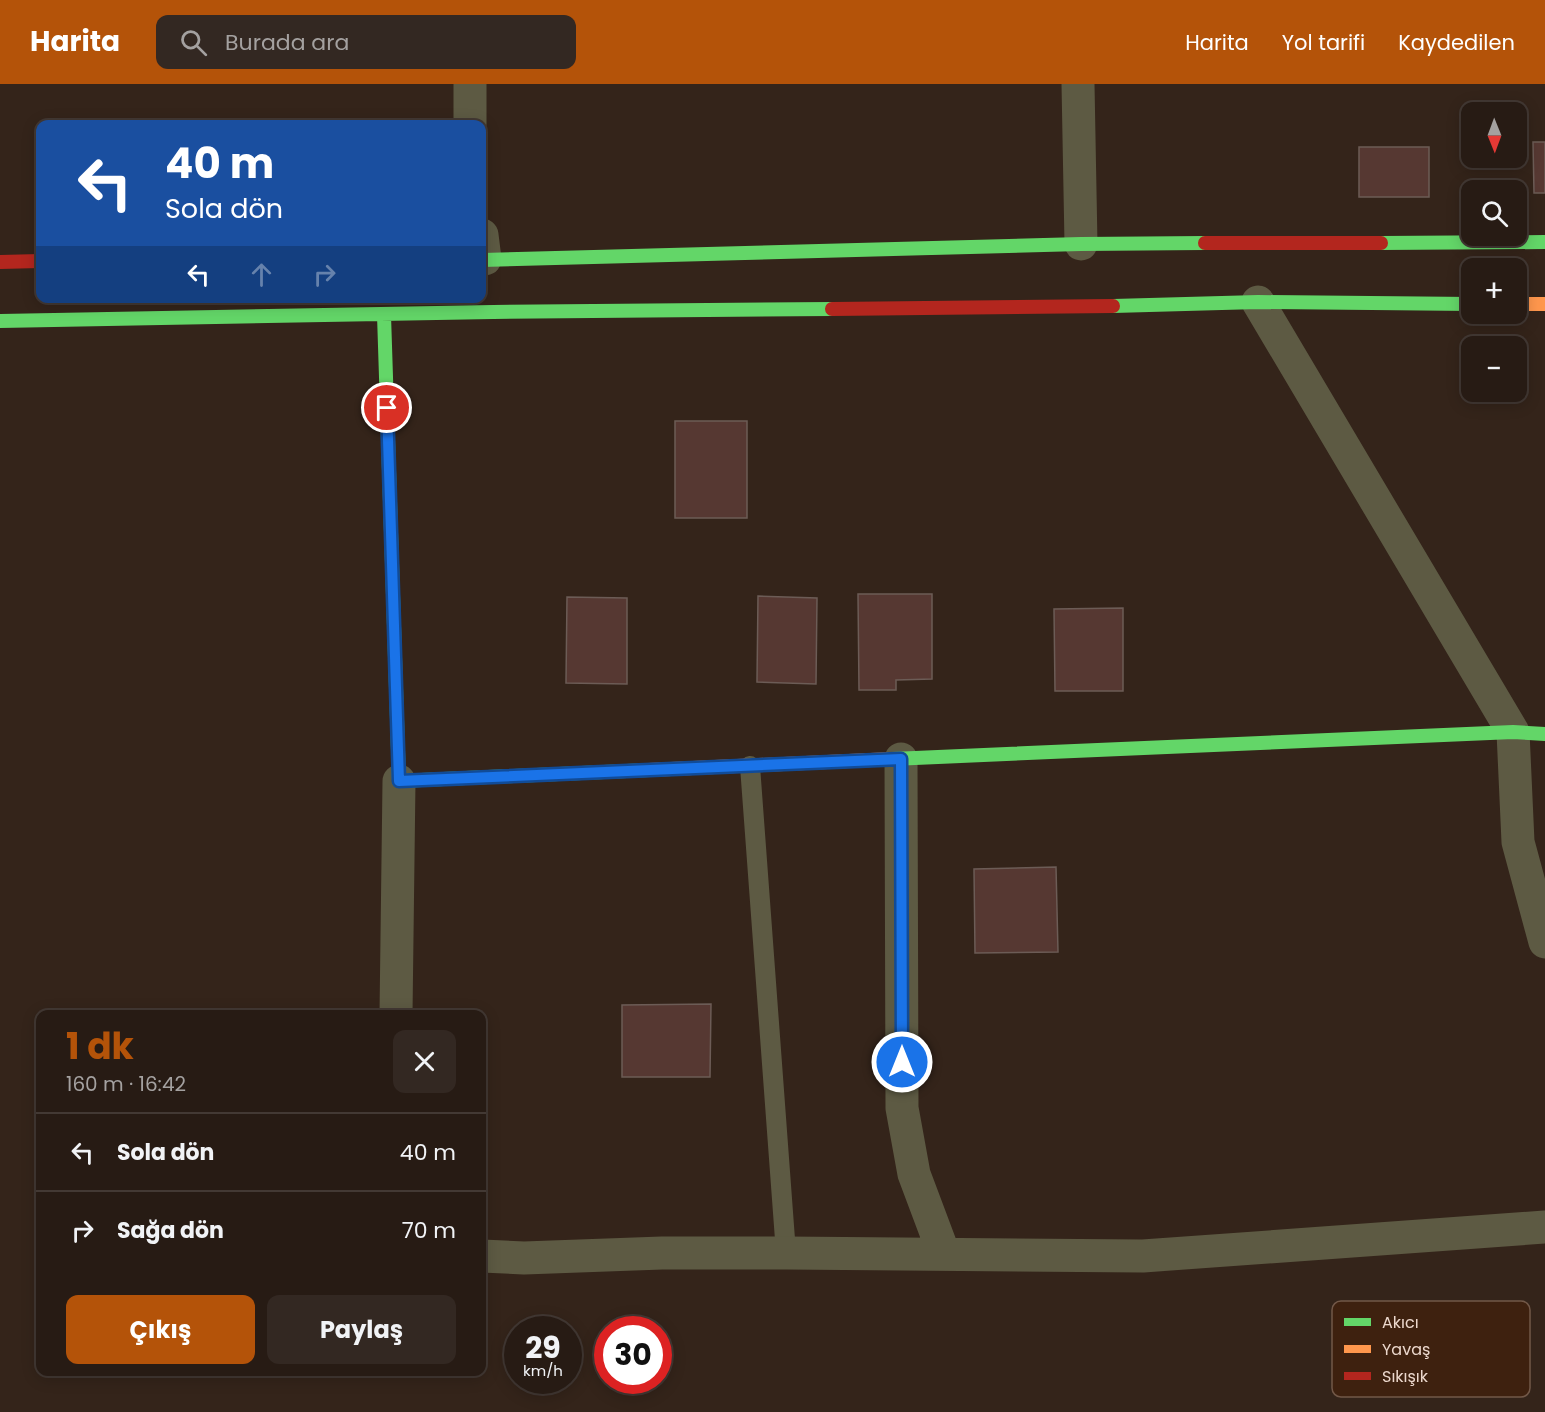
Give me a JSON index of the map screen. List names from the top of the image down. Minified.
{"legend":["Akıcı","Yavaş","Sıkışık"],"north":"bottom","page":{"header":"Harita","search":"Burada ara","nav":["Harita","Yol tarifi","Kaydedilen"],"map_buttons":["+","−"],"turn":["40 m","Sola dön"],"heading":["1 dk","160 m · 16:42"],"list":[{"name":"Sola dön","value":"40 m"},{"name":"Sağa dön","value":"70 m"}],"buttons":["Çıkış","Paylaş"],"speed":"29 km/h","limit":"30"}}
